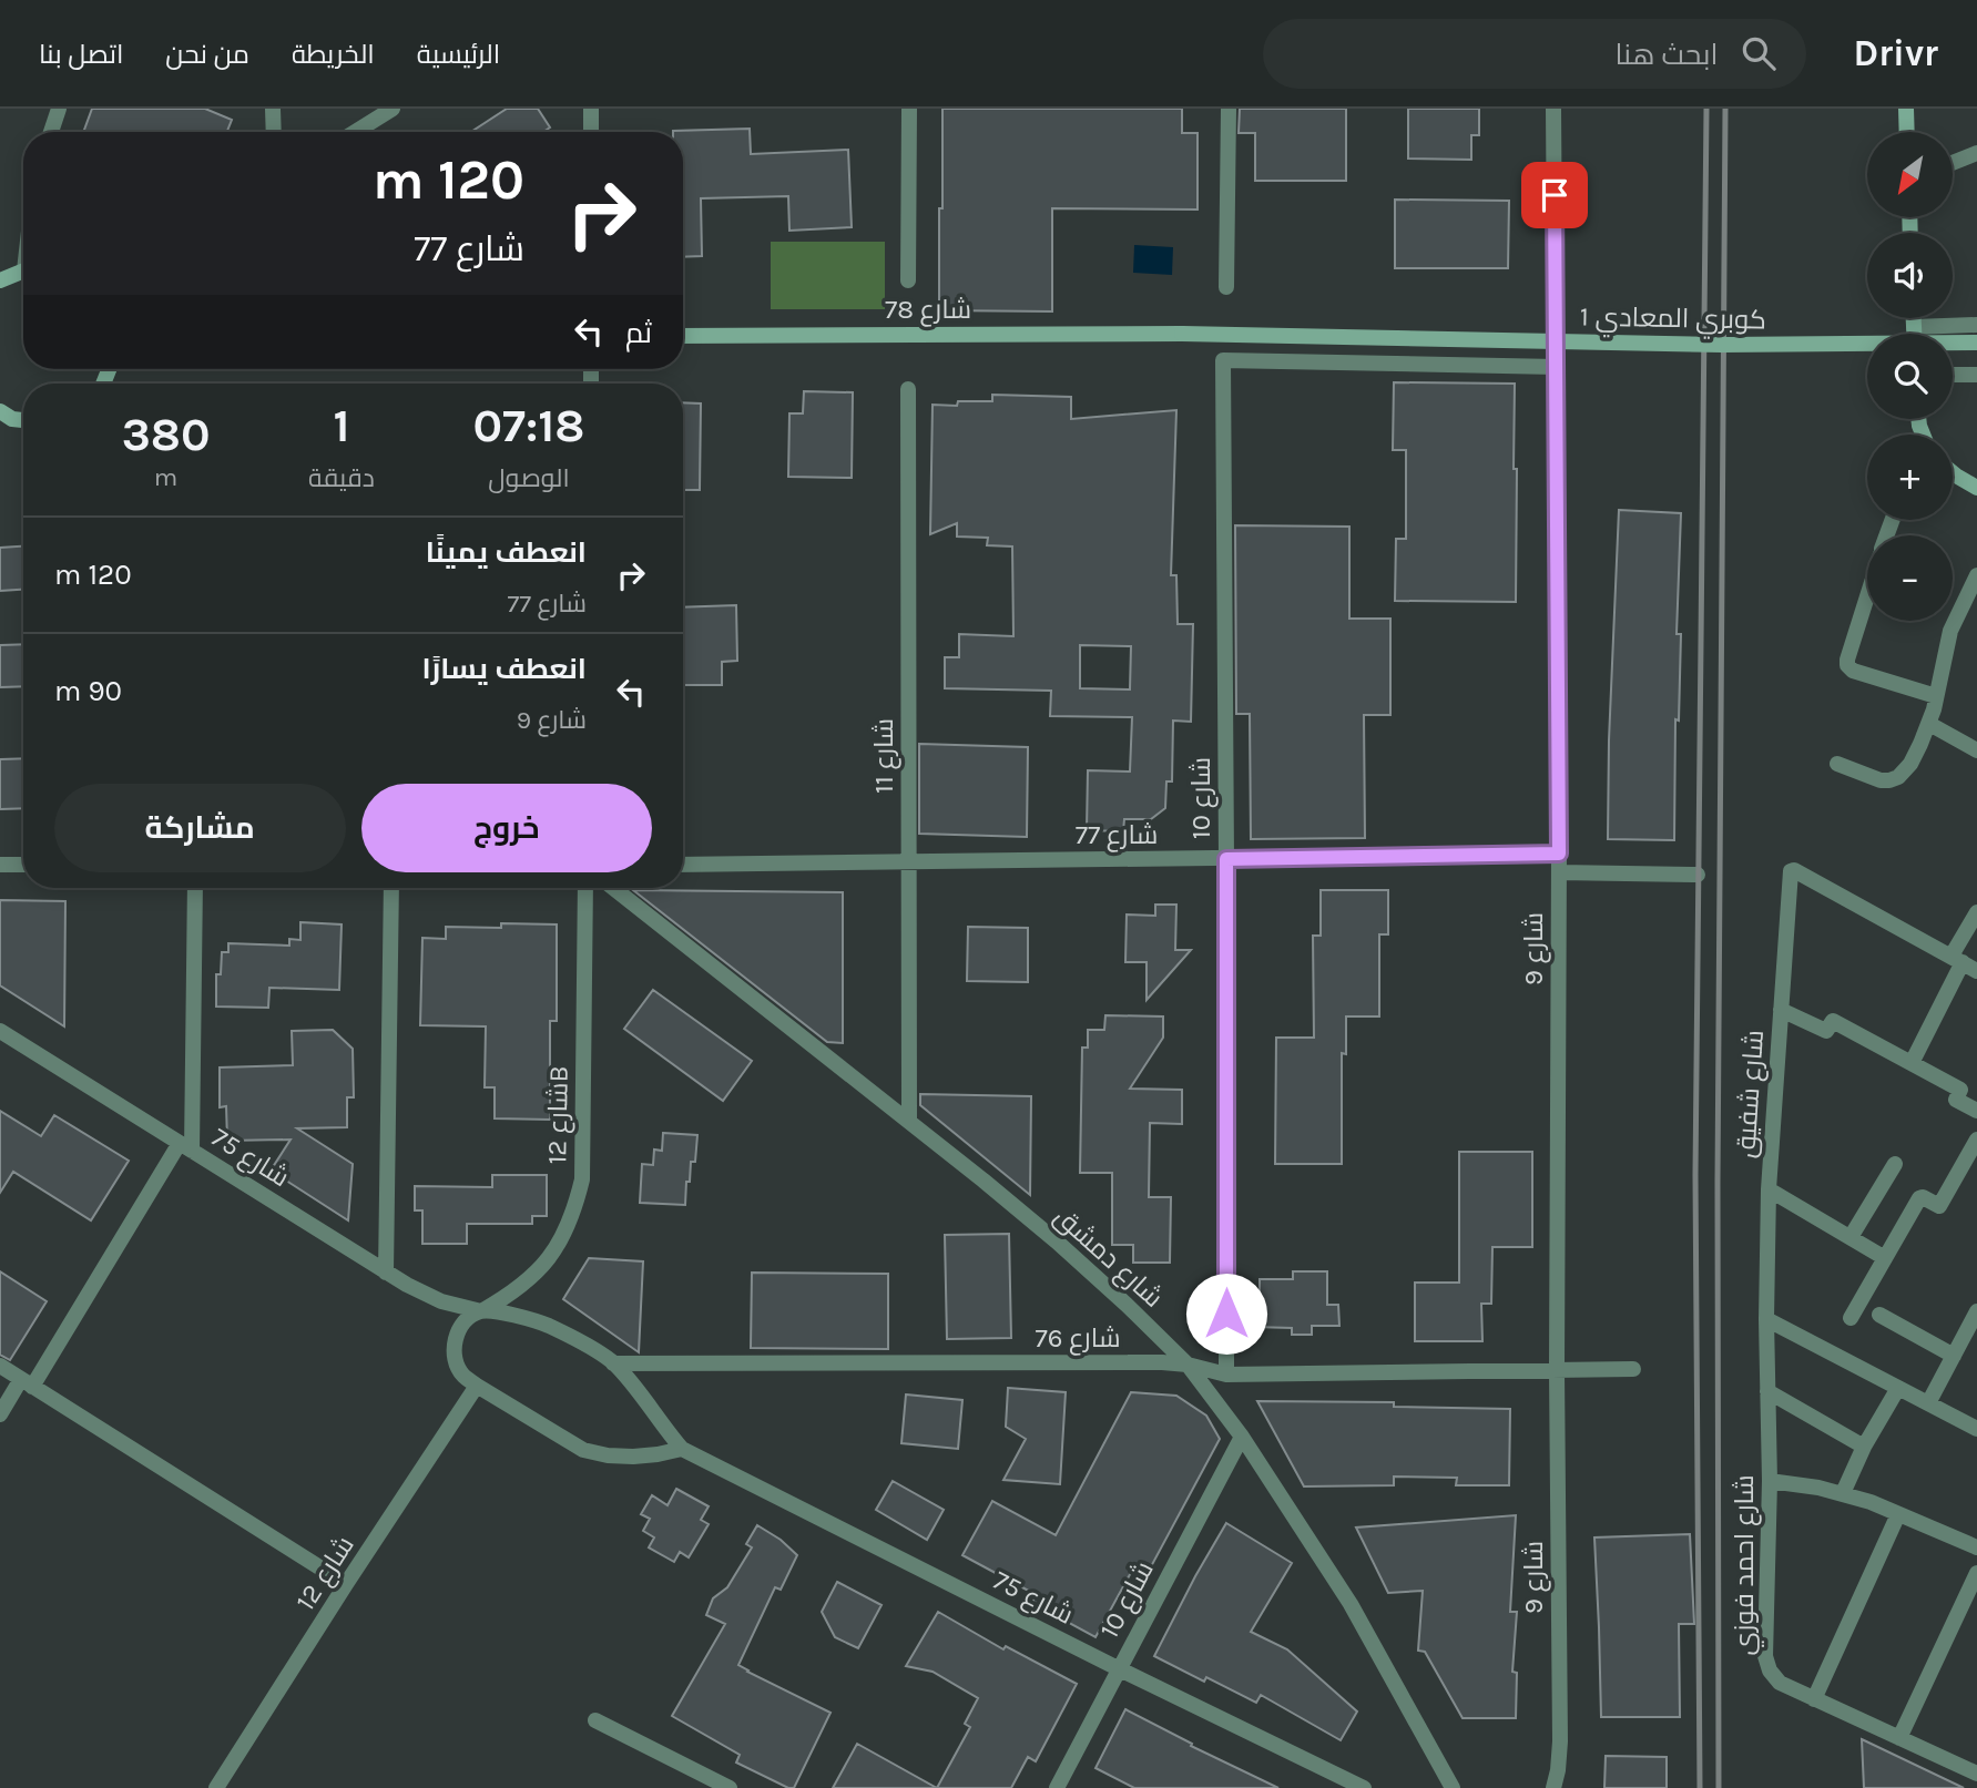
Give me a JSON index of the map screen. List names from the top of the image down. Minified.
{"streets":{"street":["شارع 78","كوبري المعادي 1","شارع 11","شارع 10","شارع 77","شارع 9","شارع شفيق","شارع 12B","شارع 75","شارع دمشق","شارع 76","شارع احمد فوزي","شارع 12"]},"crossings":[["شارع 78","كوبري المعادي 1"],["شارع 11","شارع 77"],["شارع 11","شارع دمشق"],["شارع 10","شارع 77"],["شارع 10","شارع 9"],["شارع 10","شارع 75"],["شارع 10","شارع دمشق"],["شارع 10","شارع 76"],["شارع 77","شارع 9"],["شارع 9","شارع 76"],["شارع شفيق","شارع احمد فوزي"],["شارع 12B","شارع 75"],["شارع 75","شارع 76"],["شارع دمشق","شارع 76"]],"north":"bottom left","page":{"header":"Drivr","search":"ابحث هنا","nav":["الرئيسية","الخريطة","من نحن","اتصل بنا"],"map_buttons":["+","−"],"turn":["120 m","شارع 77"],"then":"ثم","eta":["07:18","الوصول","1","دقيقة","380","m"],"list":[{"name":"انعطف يمينًا","note":"شارع 77","value":"120 m"},{"name":"انعطف يسارًا","note":"شارع 9","value":"90 m"}],"buttons":["خروج","مشاركة"]}}
